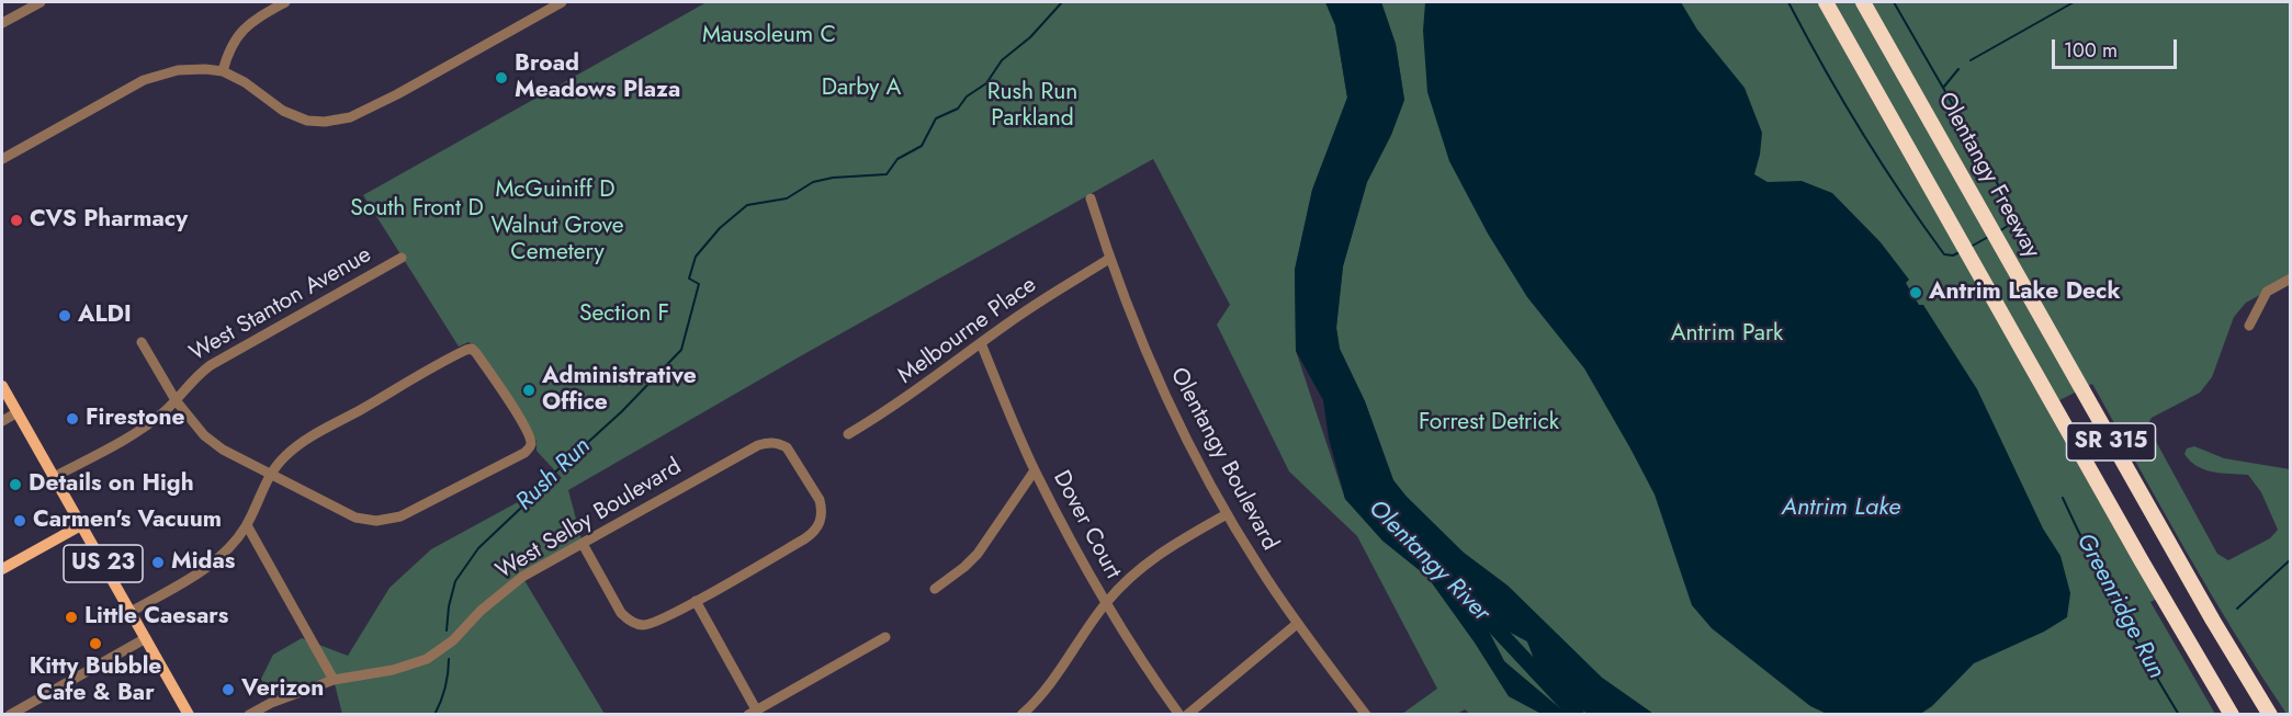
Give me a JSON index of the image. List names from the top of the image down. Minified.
{"streets":{"highway":["Olentangy Freeway","SR 315"],"main road":["US 23"],"street":["West Stanton Avenue","Melbourne Place","Olentangy Boulevard","West Selby Boulevard","Dover Court"]},"crossings":[["West Stanton Avenue","US 23"],["Melbourne Place","Olentangy Boulevard"],["Melbourne Place","Dover Court"]],"water":["Rush Run","Antrim Lake","Olentangy River","Greenridge Run"],"parks":["Mausoleum C","Darby A","Rush Run Parkland","McGuiniff D","South Front D","Walnut Grove Cemetery","Section F","Antrim Park","Forrest Detrick"],"places":["Broad Meadows Plaza","CVS Pharmacy","Antrim Lake Deck","ALDI","Administrative Office","Firestone","Details on High","Carmen's Vacuum","Midas","Little Caesars","Kitty Bubble Cafe & Bar","Verizon"],"scale_bar":"100 m"}
